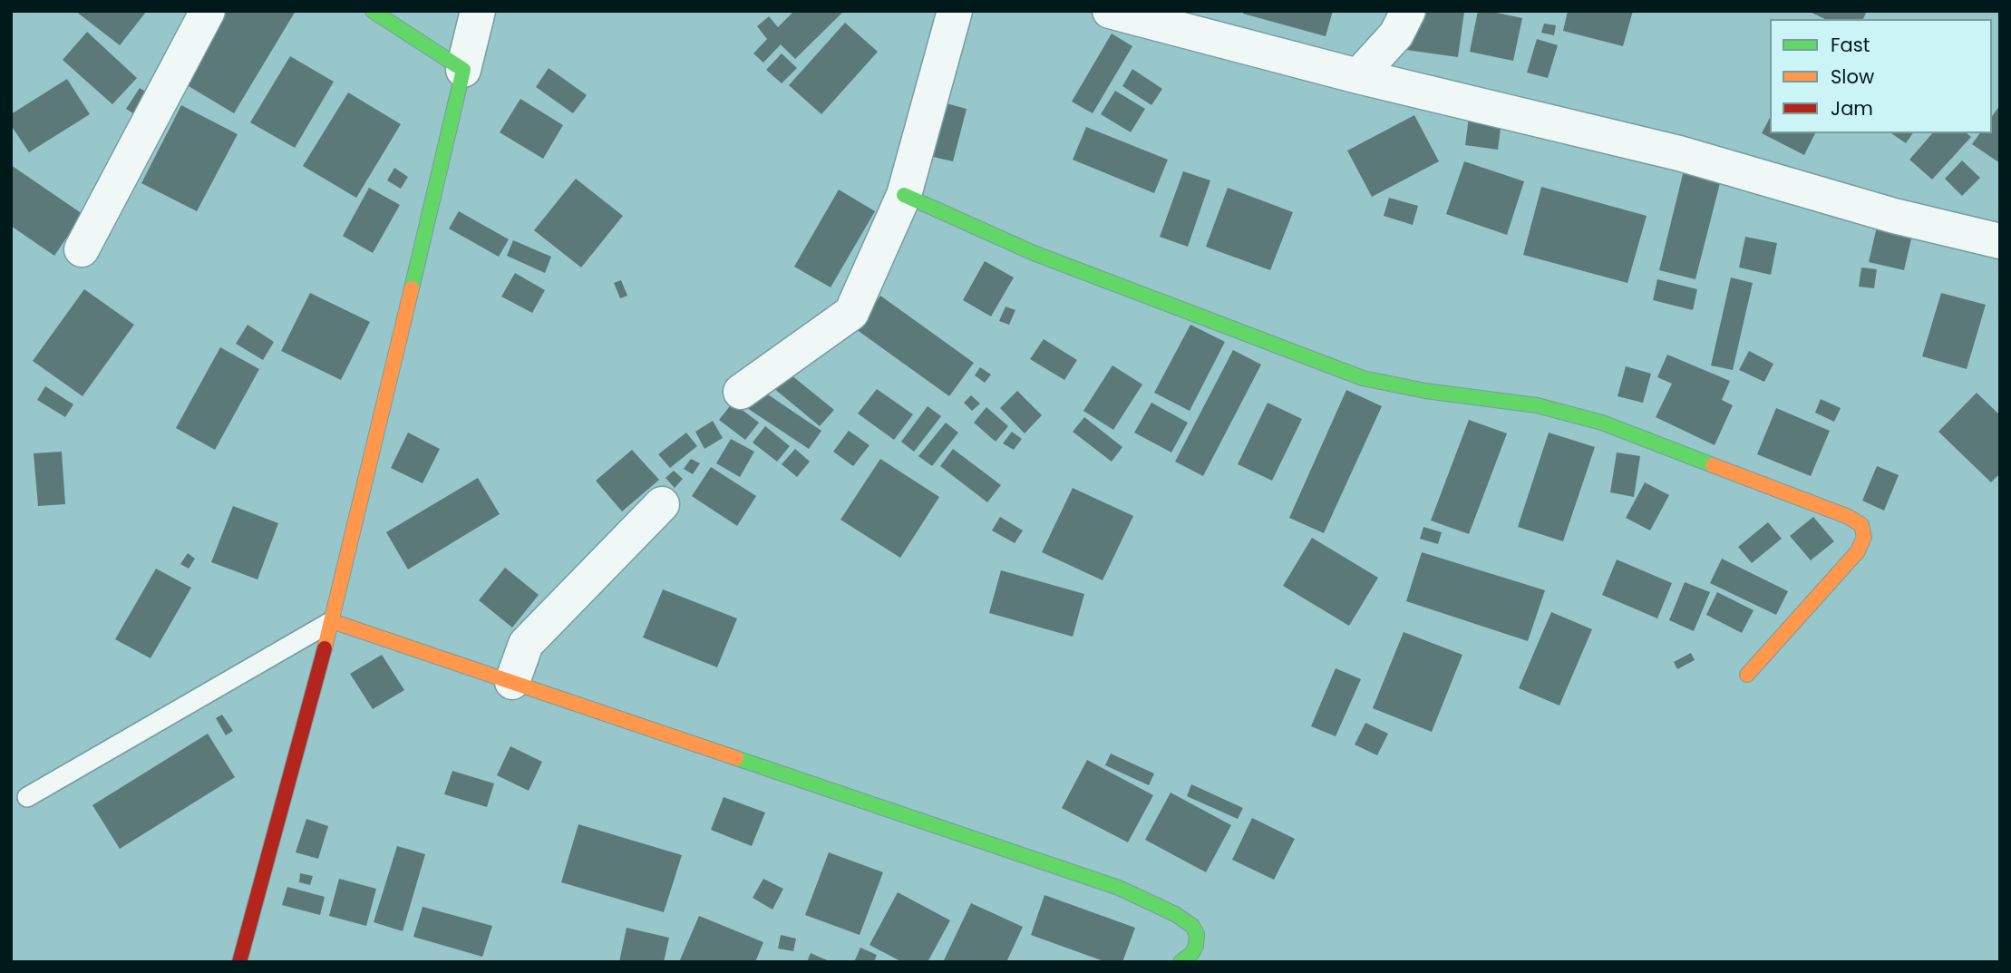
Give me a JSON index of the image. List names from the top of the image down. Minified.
{"legend":["Fast","Slow","Jam"]}
